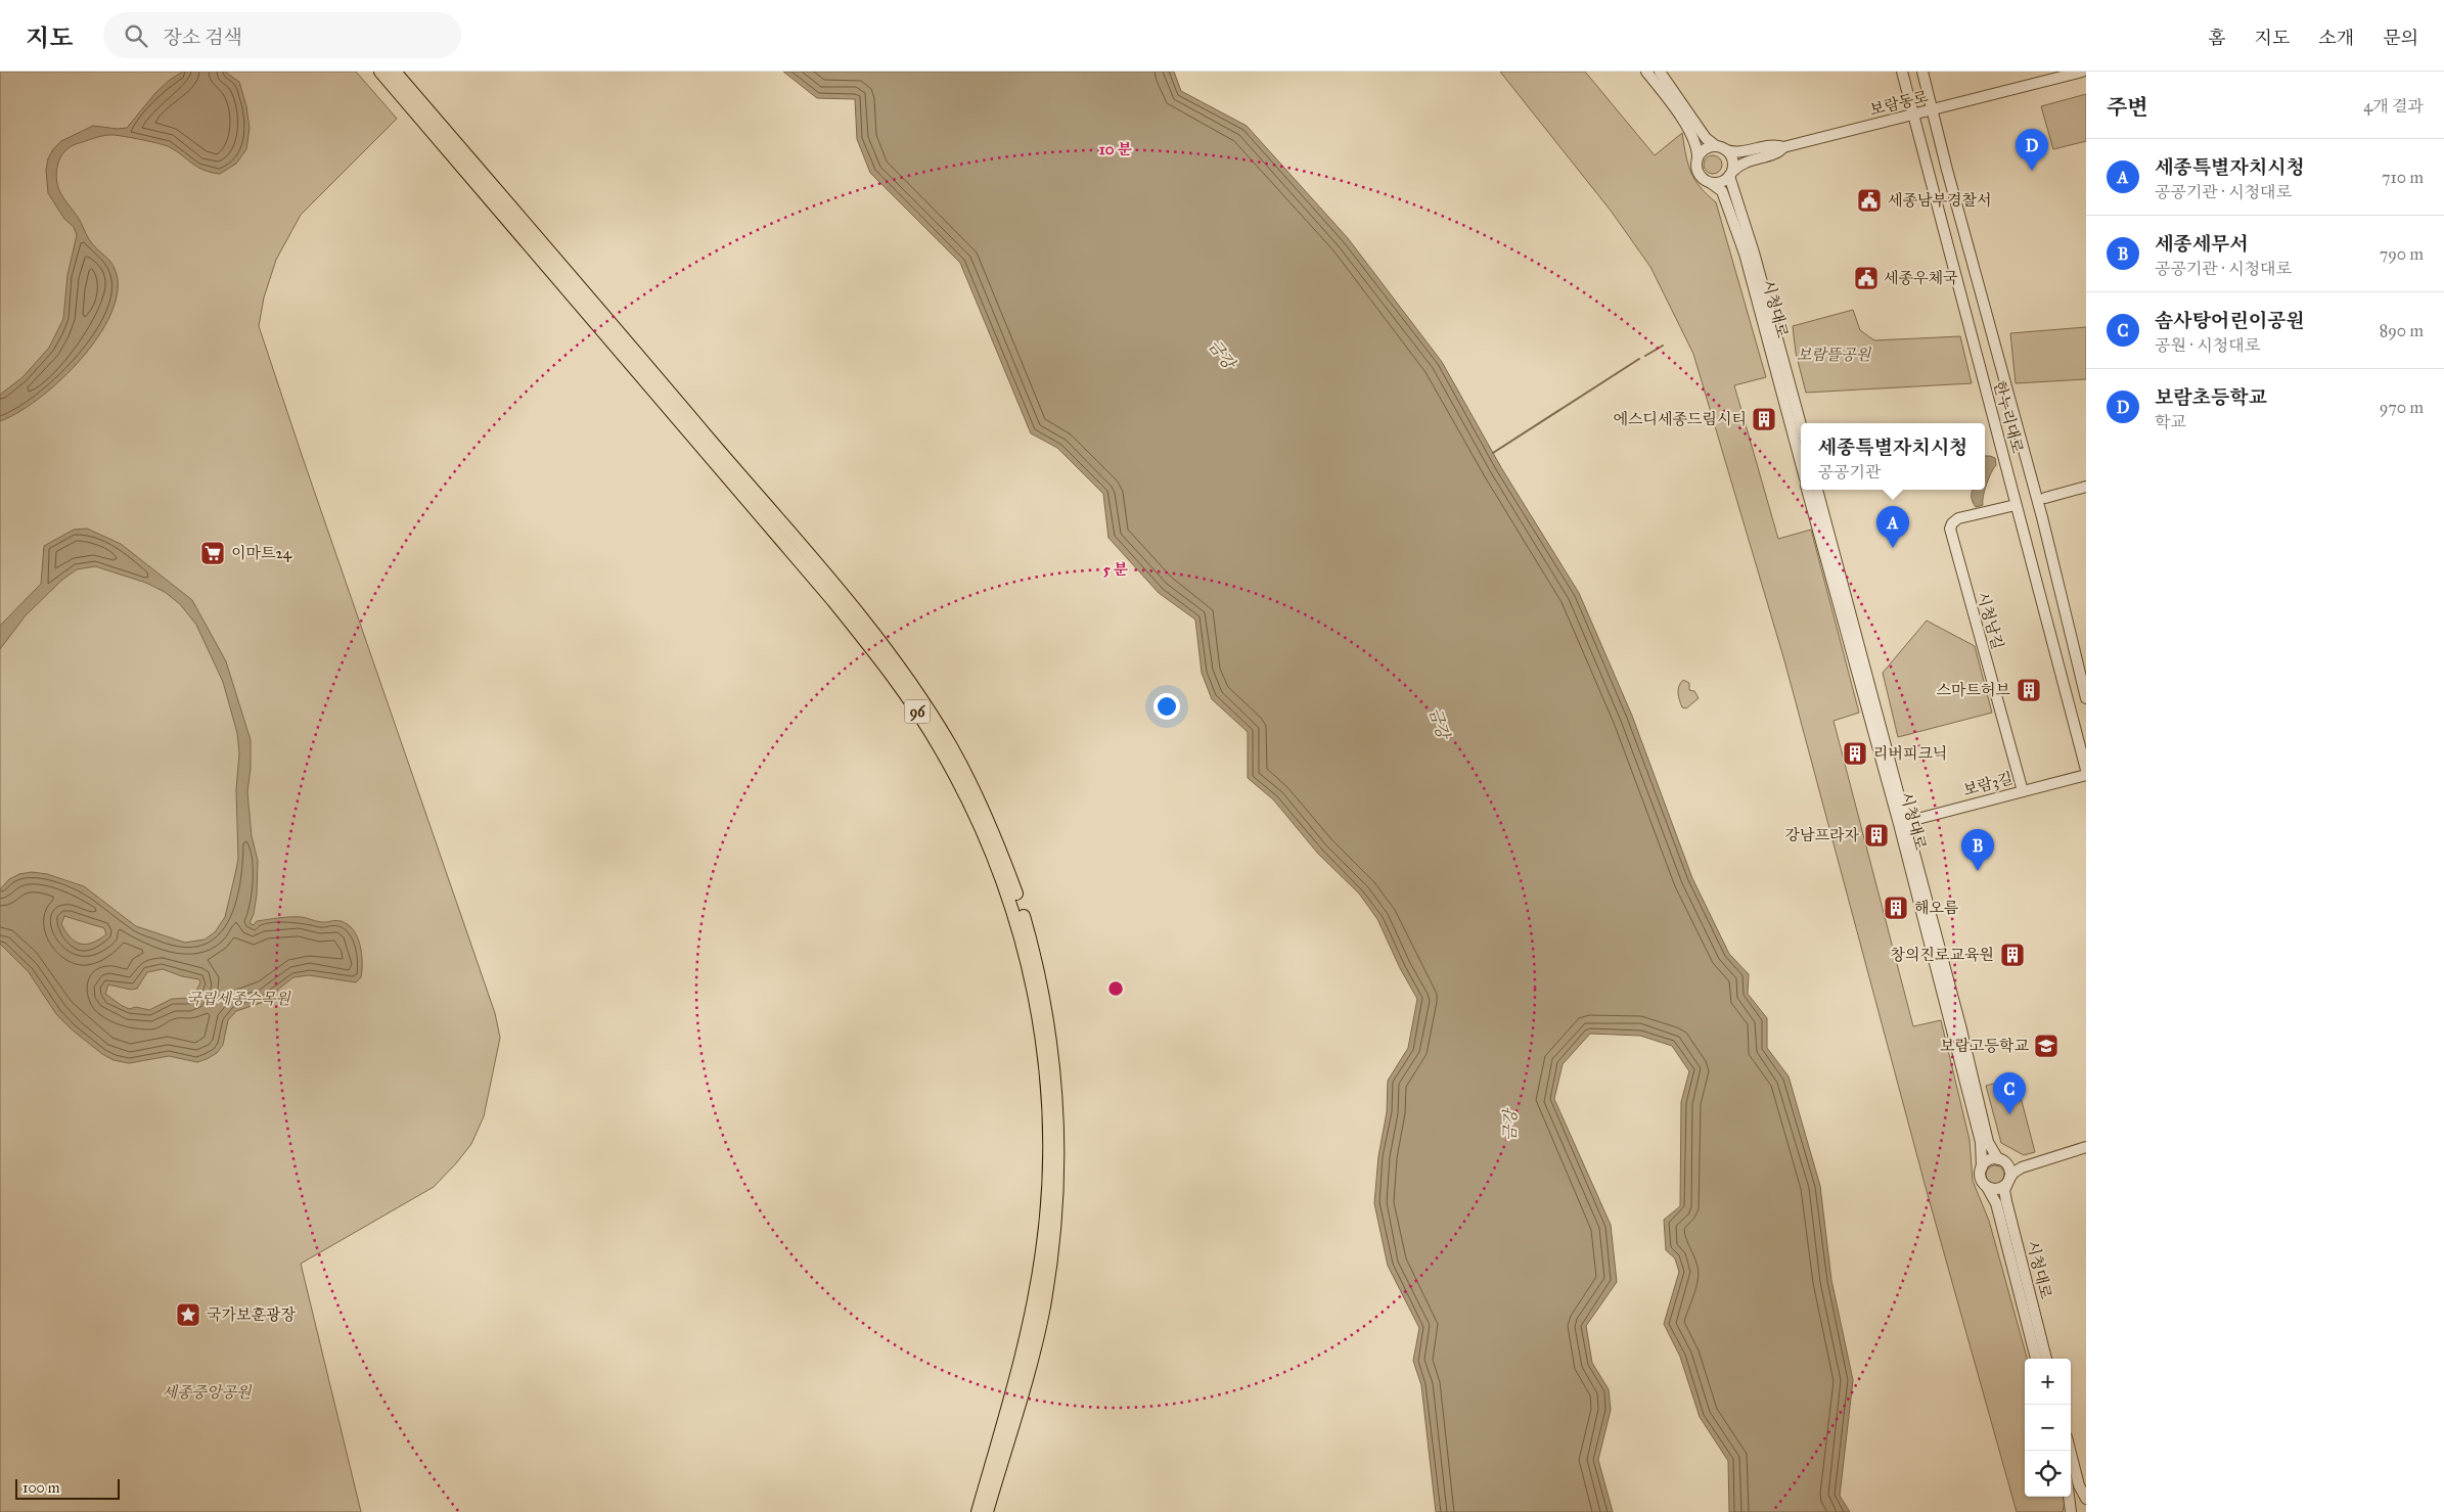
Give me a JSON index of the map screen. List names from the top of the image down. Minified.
{"streets":{"main road":["96"],"street":["보람동로","시청대로","한누리대로","시청남길","보람3길"]},"crossings":[["보람동로","한누리대로"],["시청대로","보람3길"],["한누리대로","시청남길"],["시청남길","보람3길"]],"water":["금강"],"parks":["보람뜰공원","국립세종수목원","세종중앙공원"],"places":{"public building":["세종남부경찰서","세종우체국"],"building":["에스디세종드림시티","스마트허브","리버피크닉","강남프라자","해오름","창의진로교육원"],"supermarket":["이마트24"],"school or university":["보람고등학교"],"place":["국가보훈광장"]},"scale_bar":"100 m","page":{"header":"지도","search":"장소 검색","nav":["홈","지도","소개","문의"],"heading":["주변","4개 결과"],"pins":["D","A","B","C"],"list":[{"mark":"A","name":"세종특별자치시청","note":"공공기관 · 시청대로","value":"710 m"},{"mark":"B","name":"세종세무서","note":"공공기관 · 시청대로","value":"790 m"},{"mark":"C","name":"솜사탕어린이공원","note":"공원 · 시청대로","value":"890 m"},{"mark":"D","name":"보람초등학교","note":"학교","value":"970 m"}],"popup":["세종특별자치시청","공공기관"],"map_buttons":["+","−"],"scale":"100 m"},"rings":["10 분","5 분"]}
